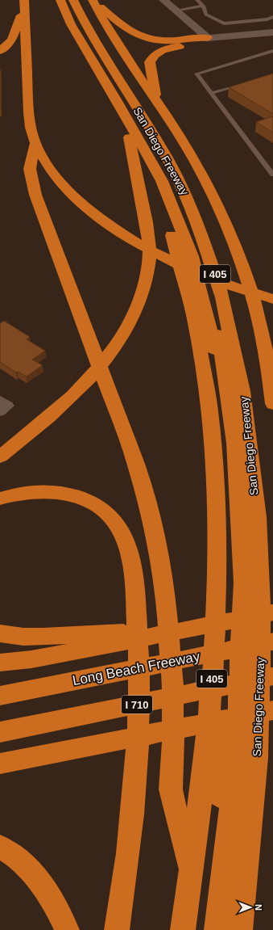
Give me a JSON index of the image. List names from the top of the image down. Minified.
{"streets":{"highway":["San Diego Freeway","I 405","Long Beach Freeway","I 710"]},"north":"right"}
